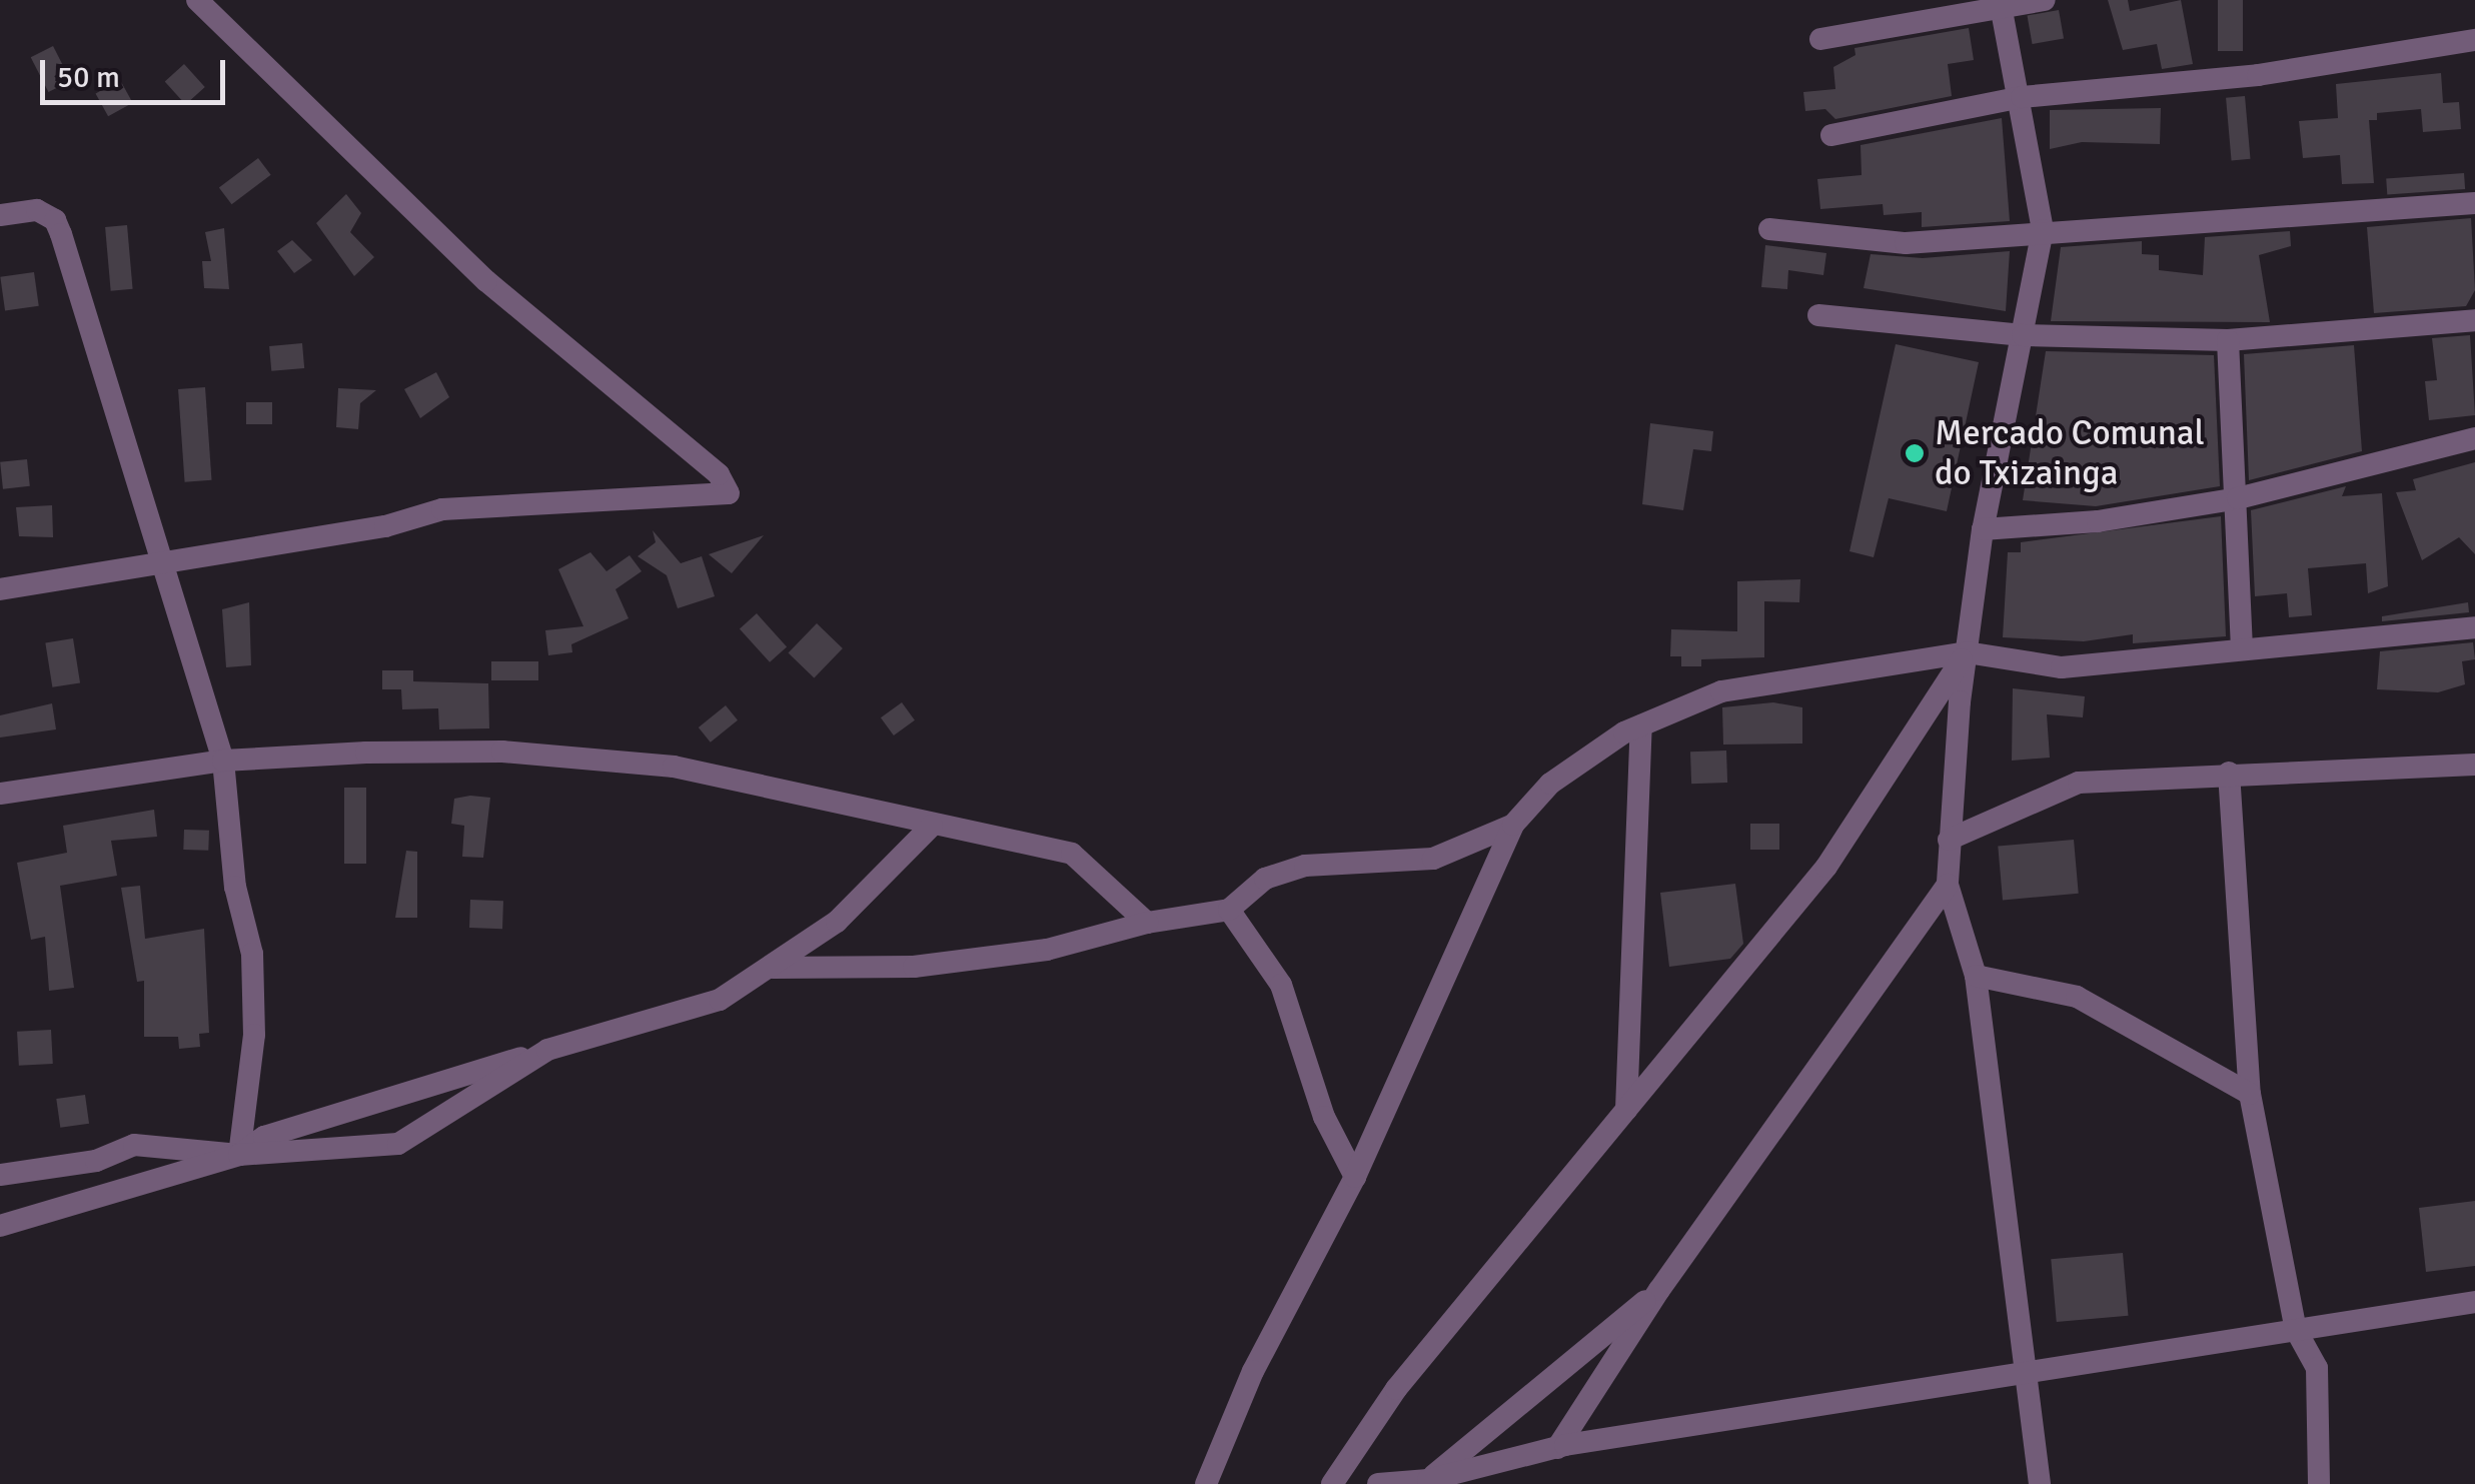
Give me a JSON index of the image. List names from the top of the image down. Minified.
{"places":["Mercado Comunal do Txizainga"],"scale_bar":"50 m"}
